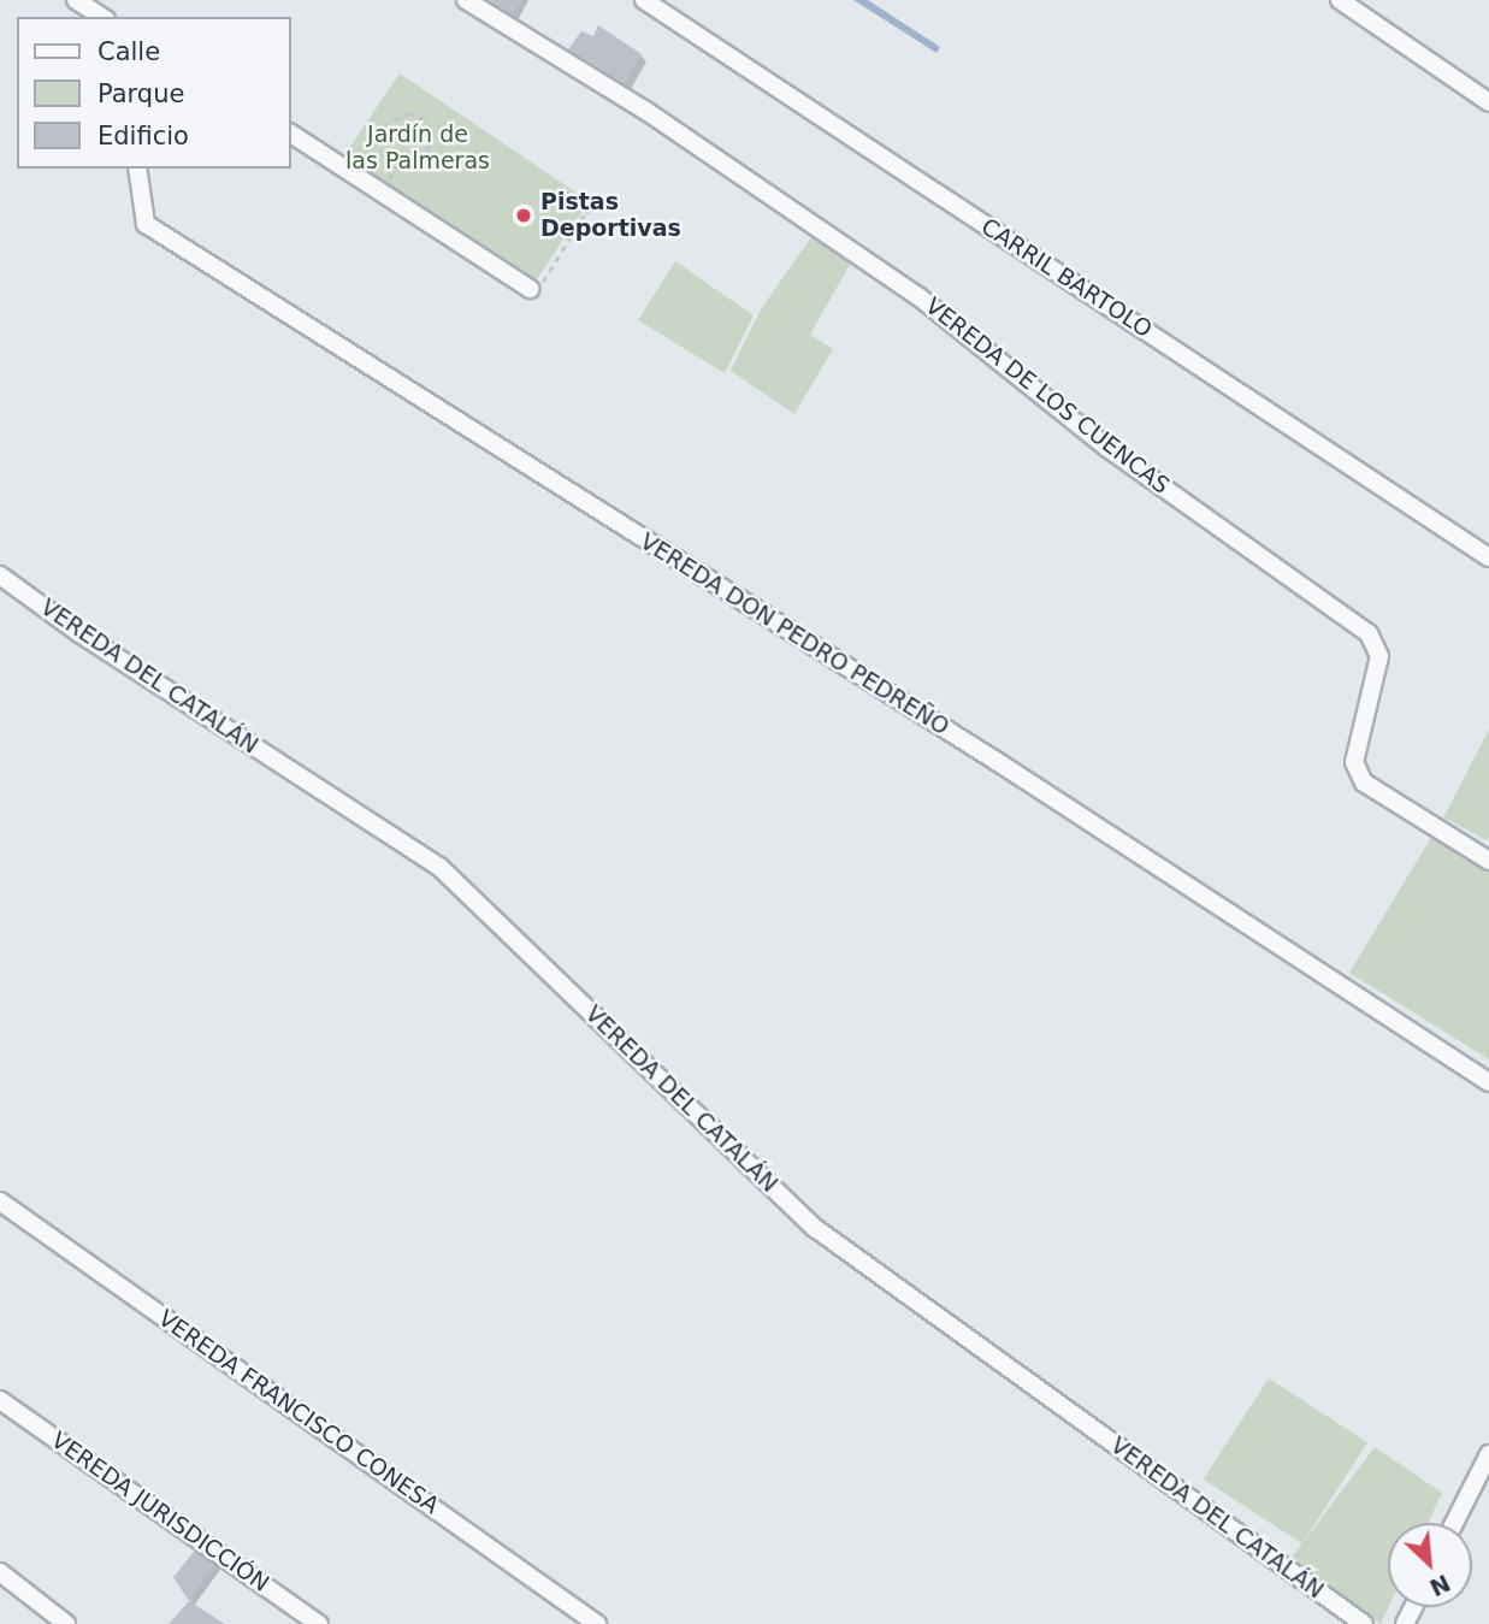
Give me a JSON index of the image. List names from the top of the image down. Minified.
{"streets":{"street":["CARRIL BARTOLO","VEREDA DE LOS CUENCAS","VEREDA DON PEDRO PEDREÑO","VEREDA DEL CATALÁN","VEREDA FRANCISCO CONESA","VEREDA JURISDICCIÓN"]},"parks":["Jardín de las Palmeras"],"places":["Pistas Deportivas"],"legend":["Calle","Parque","Edificio"],"north":"bottom right"}
